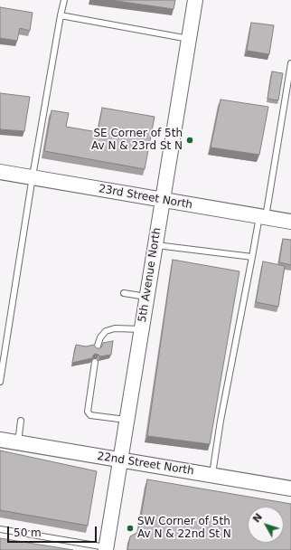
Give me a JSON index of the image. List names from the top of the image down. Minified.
{"streets":{"main road":["23rd Street North","5th Avenue North","22nd Street North"]},"crossings":[["23rd Street North","5th Avenue North"],["5th Avenue North","22nd Street North"]],"places":["SE Corner of 5th Av N & 23rd St N","SW Corner of 5th Av N & 22nd St N"],"scale_bar":"50 m","north":"top left"}
